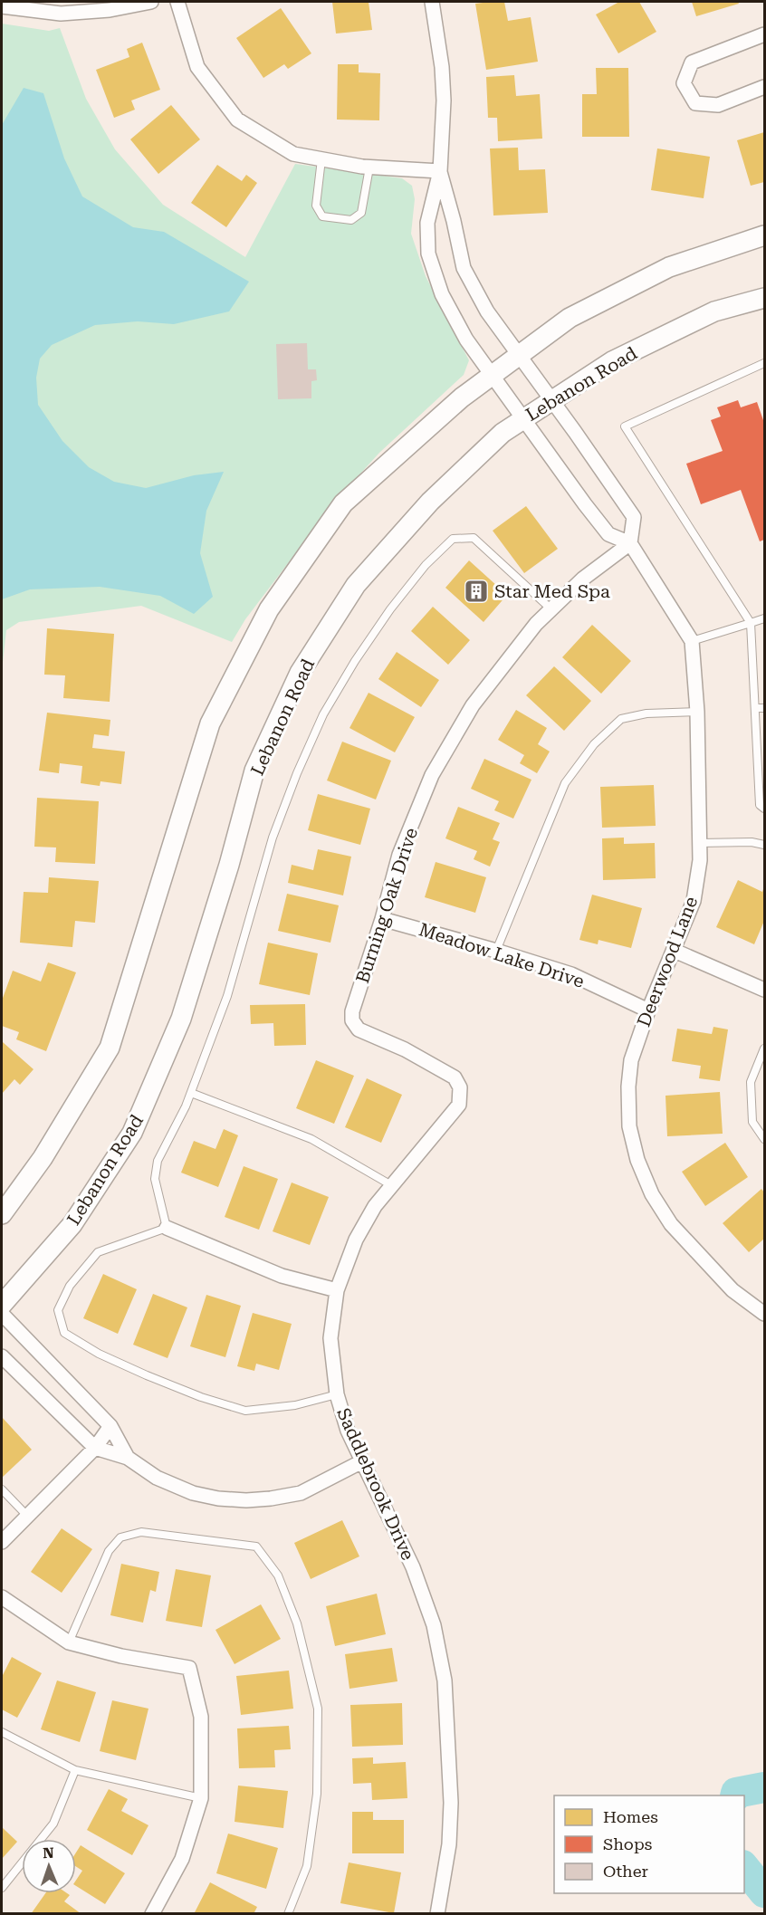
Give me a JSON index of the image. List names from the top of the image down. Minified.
{"streets":{"main road":["Lebanon Road"],"street":["Burning Oak Drive","Meadow Lake Drive","Deerwood Lane","Saddlebrook Drive"]},"crossings":[["Burning Oak Drive","Meadow Lake Drive"],["Burning Oak Drive","Deerwood Lane"],["Burning Oak Drive","Saddlebrook Drive"],["Meadow Lake Drive","Deerwood Lane"]],"places":{"building":["Star Med Spa"]},"legend":["Homes","Shops","Other"],"north":"top"}
